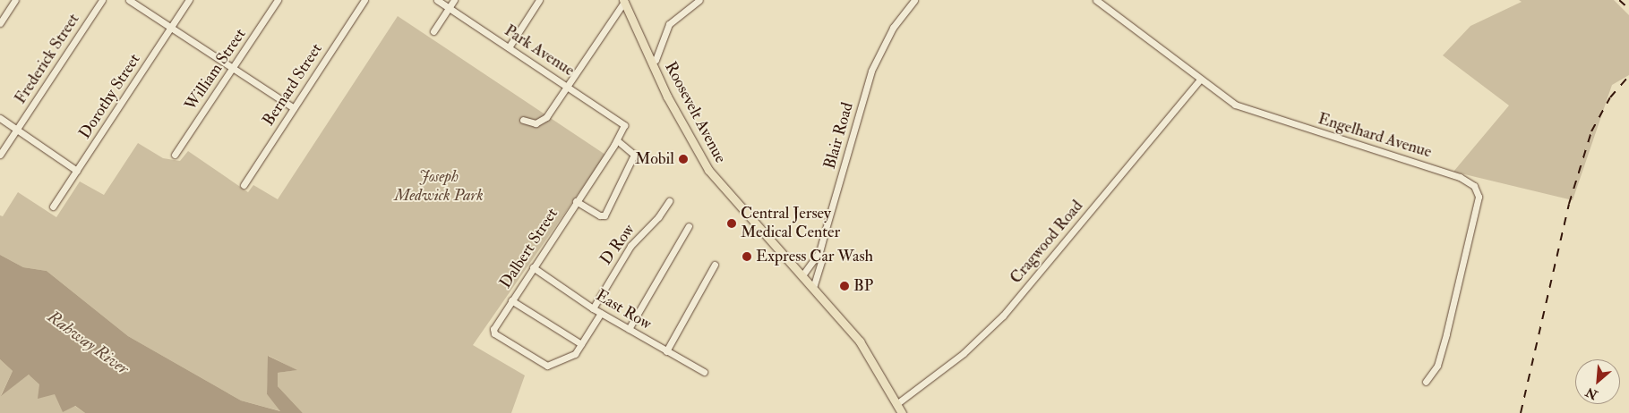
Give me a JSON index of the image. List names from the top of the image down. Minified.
{"streets":{"main road":["Roosevelt Avenue"],"street":["Park Avenue","Frederick Street","William Street","Bernard Street","Dorothy Street","Blair Road","Engelhard Avenue","Cragwood Road","D Row","Dalbert Street","East Row"]},"crossings":[["Park Avenue","Dalbert Street"],["Roosevelt Avenue","Blair Road"],["Roosevelt Avenue","Cragwood Road"],["Engelhard Avenue","Cragwood Road"],["D Row","East Row"],["Dalbert Street","East Row"]],"water":["Rahway River"],"parks":["Joseph Medwick Park"],"places":["Mobil","Central Jersey Medical Center","Express Car Wash","BP"],"north":"bottom left"}
